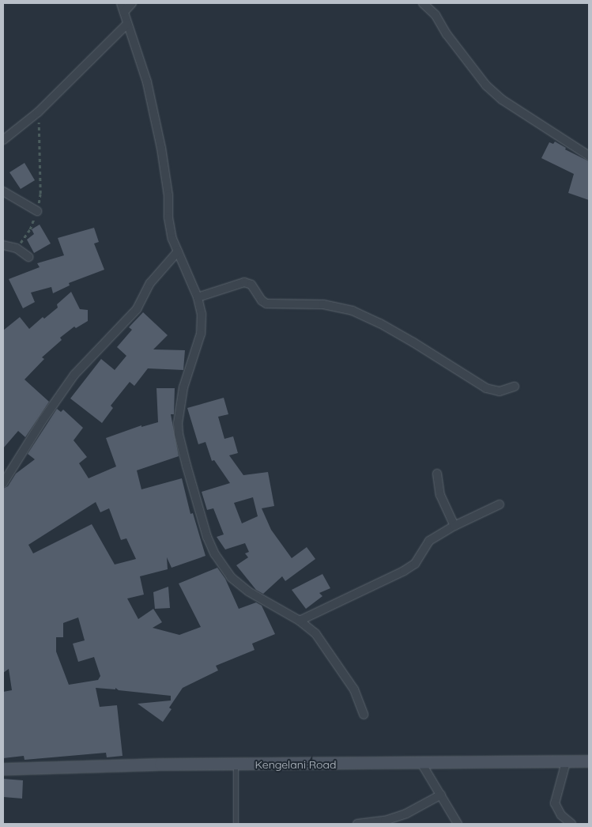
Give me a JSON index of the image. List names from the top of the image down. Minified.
{"streets":{"main road":["Kengelani Road"]}}
